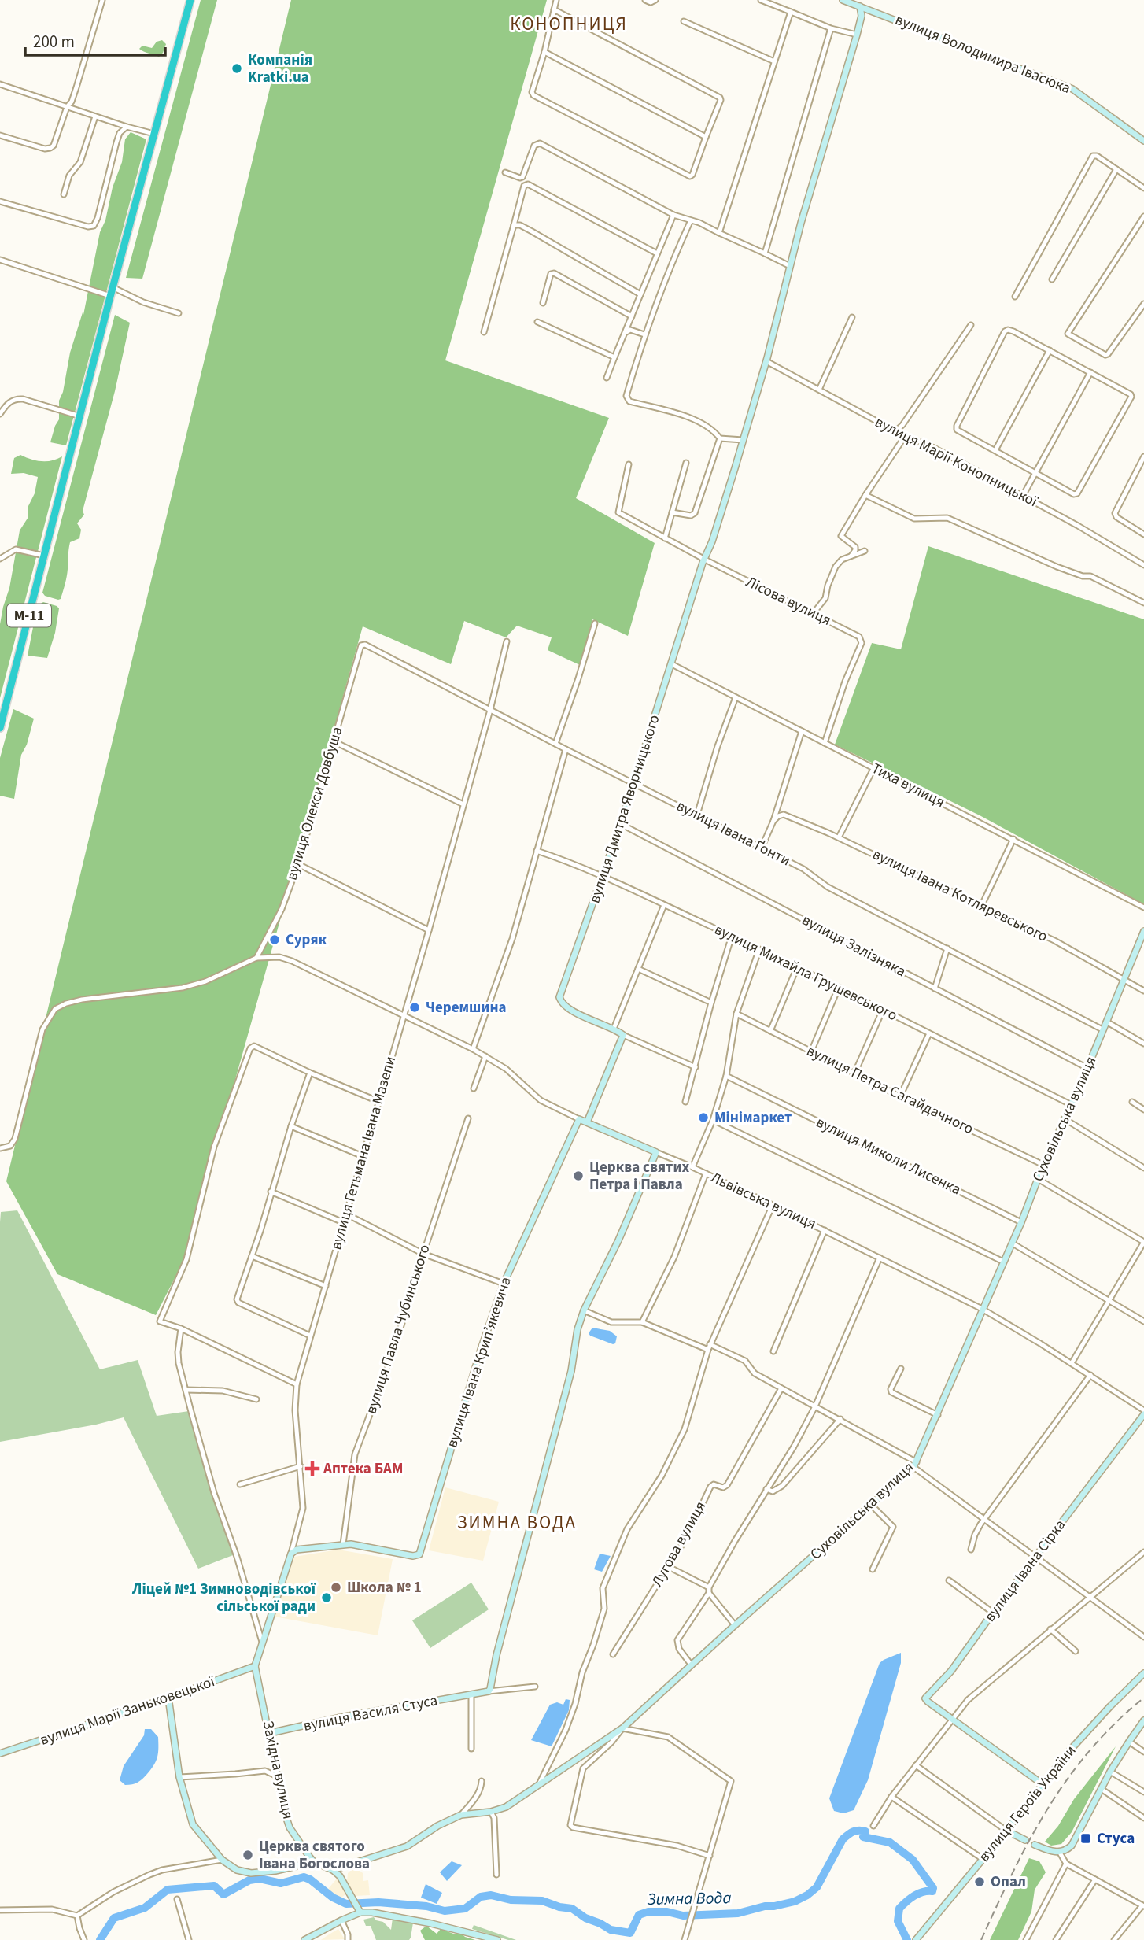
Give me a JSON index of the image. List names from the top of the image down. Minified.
{"streets":{"highway":["М-11"],"street":["вулиця Володимира Івасюка","вулиця Марії Конопницької","Лісова вулиця","Тиха вулиця","вулиця Олекси Довбуша","вулиця Дмитра Яворницького","вулиця Івана Ґонти","вулиця Івана Котляревського","вулиця Залізняка","вулиця Михайла Грушевського","вулиця Петра Сагайдачного","Суховільська вулиця","вулиця Гетьмана Івана Мазепи","вулиця Миколи Лисенка","Львівська вулиця","вулиця Павла Чубинського","вулиця Івана Крипʼякевича","Лугова вулиця","вулиця Івана Сірка","вулиця Марії Заньковецької","вулиця Василя Стуса","Західна вулиця","вулиця Героїв України"]},"crossings":[["вулиця Володимира Івасюка","вулиця Дмитра Яворницького"],["вулиця Марії Конопницької","вулиця Дмитра Яворницького"],["Лісова вулиця","Тиха вулиця"],["Лісова вулиця","вулиця Дмитра Яворницького"],["Тиха вулиця","вулиця Дмитра Яворницького"],["вулиця Олекси Довбуша","вулиця Івана Ґонти"],["вулиця Олекси Довбуша","Львівська вулиця"],["вулиця Дмитра Яворницького","вулиця Івана Ґонти"],["вулиця Дмитра Яворницького","вулиця Залізняка"],["вулиця Дмитра Яворницького","вулиця Михайла Грушевського"],["вулиця Івана Ґонти","Суховільська вулиця"],["вулиця Івана Ґонти","вулиця Гетьмана Івана Мазепи"],["вулиця Івана Котляревського","Суховільська вулиця"],["вулиця Залізняка","Суховільська вулиця"],["вулиця Михайла Грушевського","Суховільська вулиця"],["вулиця Петра Сагайдачного","Суховільська вулиця"],["Суховільська вулиця","вулиця Миколи Лисенка"],["Суховільська вулиця","Львівська вулиця"],["вулиця Гетьмана Івана Мазепи","Львівська вулиця"],["вулиця Гетьмана Івана Мазепи","вулиця Марії Заньковецької"],["вулиця Гетьмана Івана Мазепи","Західна вулиця"],["Львівська вулиця","вулиця Івана Крипʼякевича"],["вулиця Павла Чубинського","вулиця Івана Крипʼякевича"],["вулиця Марії Заньковецької","Західна вулиця"],["вулиця Василя Стуса","Західна вулиця"]],"districts":["КОНОПНИЦЯ","ЗИМНА ВОДА"],"water":["Зимна Вода"],"places":{"other":["Компанія Kratki.ua","Суряк","Черемшина","Мінімаркет","Церква святих Петра і Павла","Школа № 1","Ліцей №1 Зимноводівської сільської ради","Церква святого Івана Богослова","Опал"],"health":["Аптека БАМ"],"transit":["Стуса"]},"scale_bar":"200 m"}
